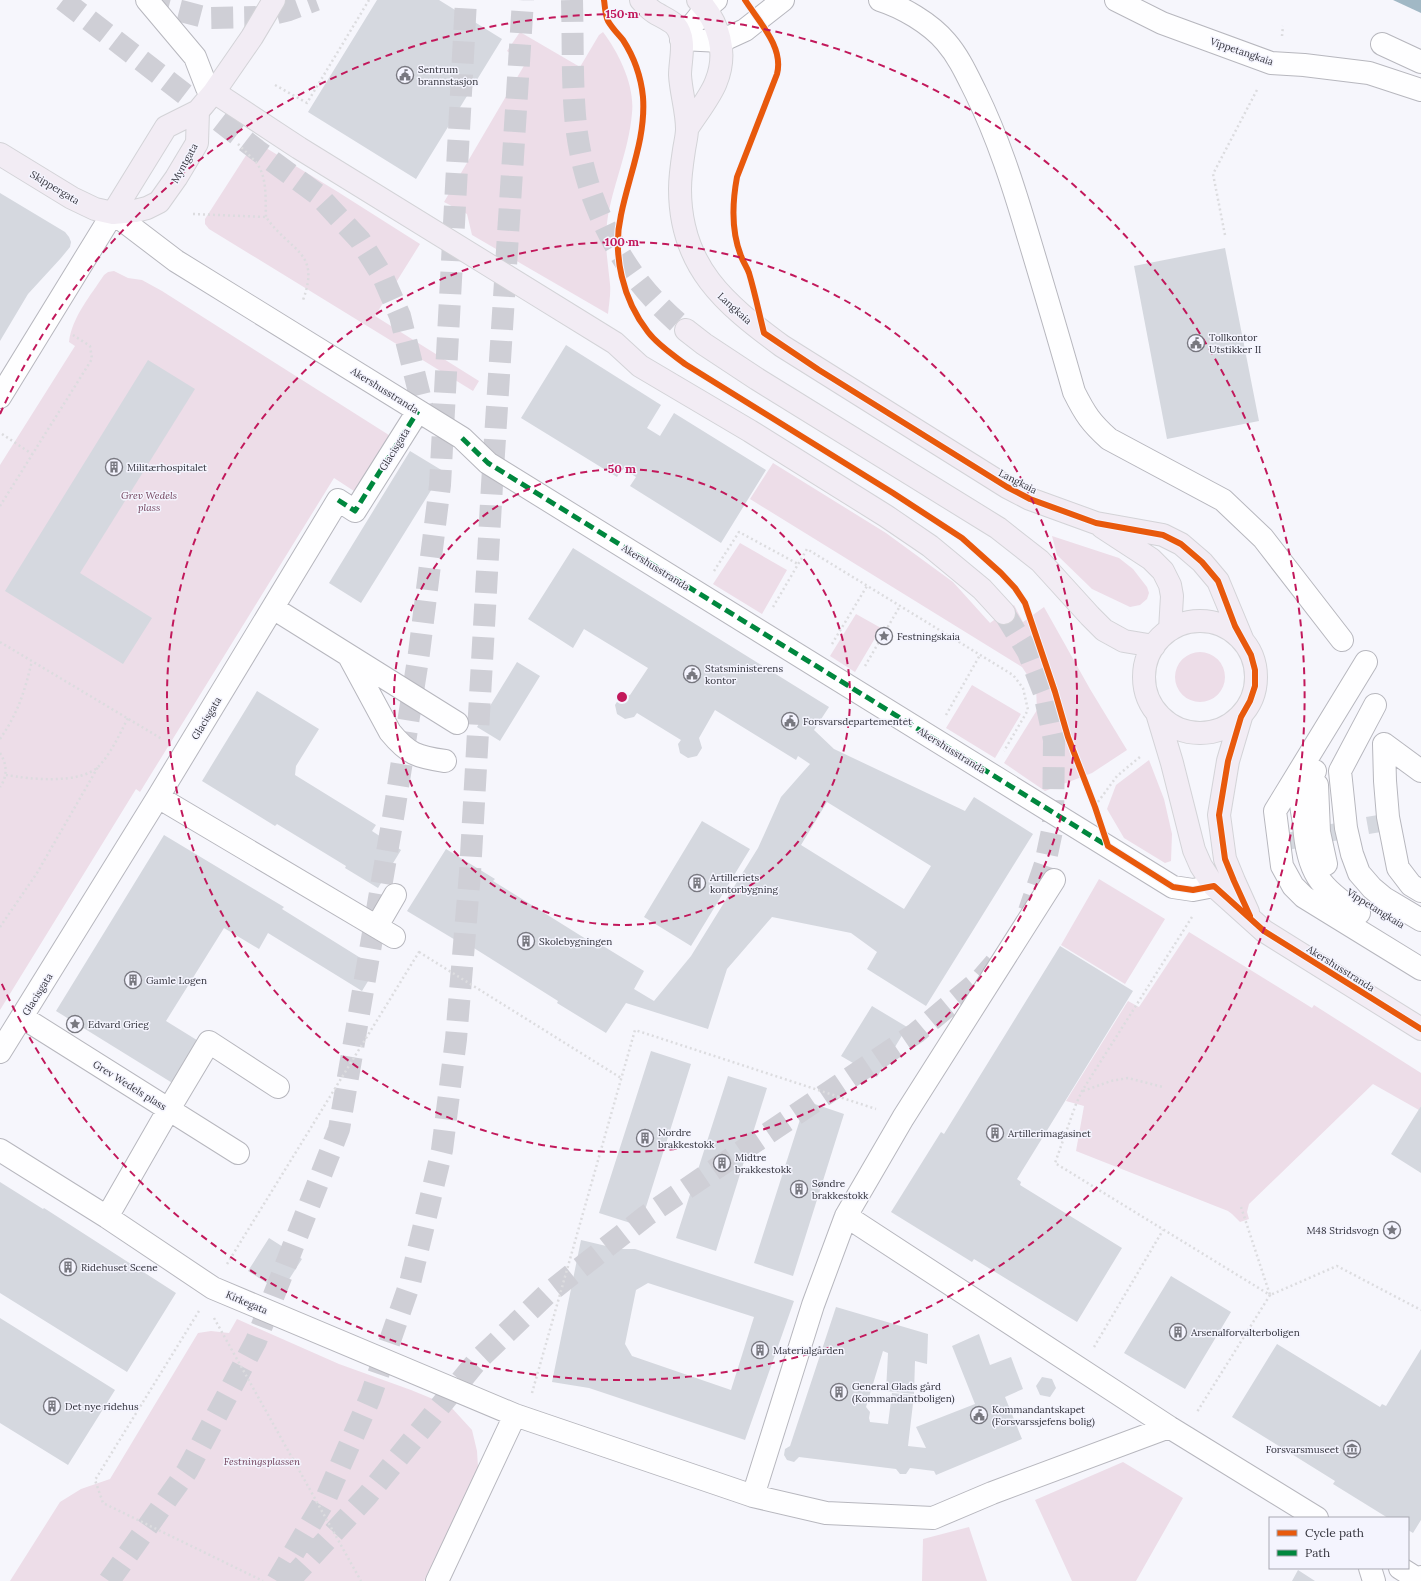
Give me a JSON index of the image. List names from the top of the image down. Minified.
{"streets":{"highway":["Myntgata","Skippergata","Langkaia","Akershusstranda"],"street":["Vippetangkaia","Glacisgata","Grev Wedels plass","Kirkegata"]},"crossings":[["Myntgata","Skippergata"],["Myntgata","Akershusstranda"],["Skippergata","Akershusstranda"],["Langkaia","Akershusstranda"],["Akershusstranda","Glacisgata"],["Glacisgata","Grev Wedels plass"]],"parks":["Grev Wedels plass","Festningsplassen"],"places":{"public building":["Sentrum brannstasjon","Tollkontor Utstikker II","Statsministerens kontor","Forsvarsdepartementet","Kommandantskapet (Forsvarssjefens bolig)"],"building":["Militærhospitalet","Artilleriets kontorbygning","Skolebygningen","Gamle Logen","Artillerimagasinet","Nordre brakkestokk","Midtre brakkestokk","Søndre brakkestokk","Ridehuset Scene","Arsenalforvalterboligen","Materialgården","General Glads gård (Kommandantboligen)","Det nye ridehus"],"place":["Festningskaia","Edvard Grieg","M48 Stridsvogn"],"museum":["Forsvarsmuseet"]},"legend":["Cycle path","Path"],"rings":["150 m","100 m","50 m"]}
